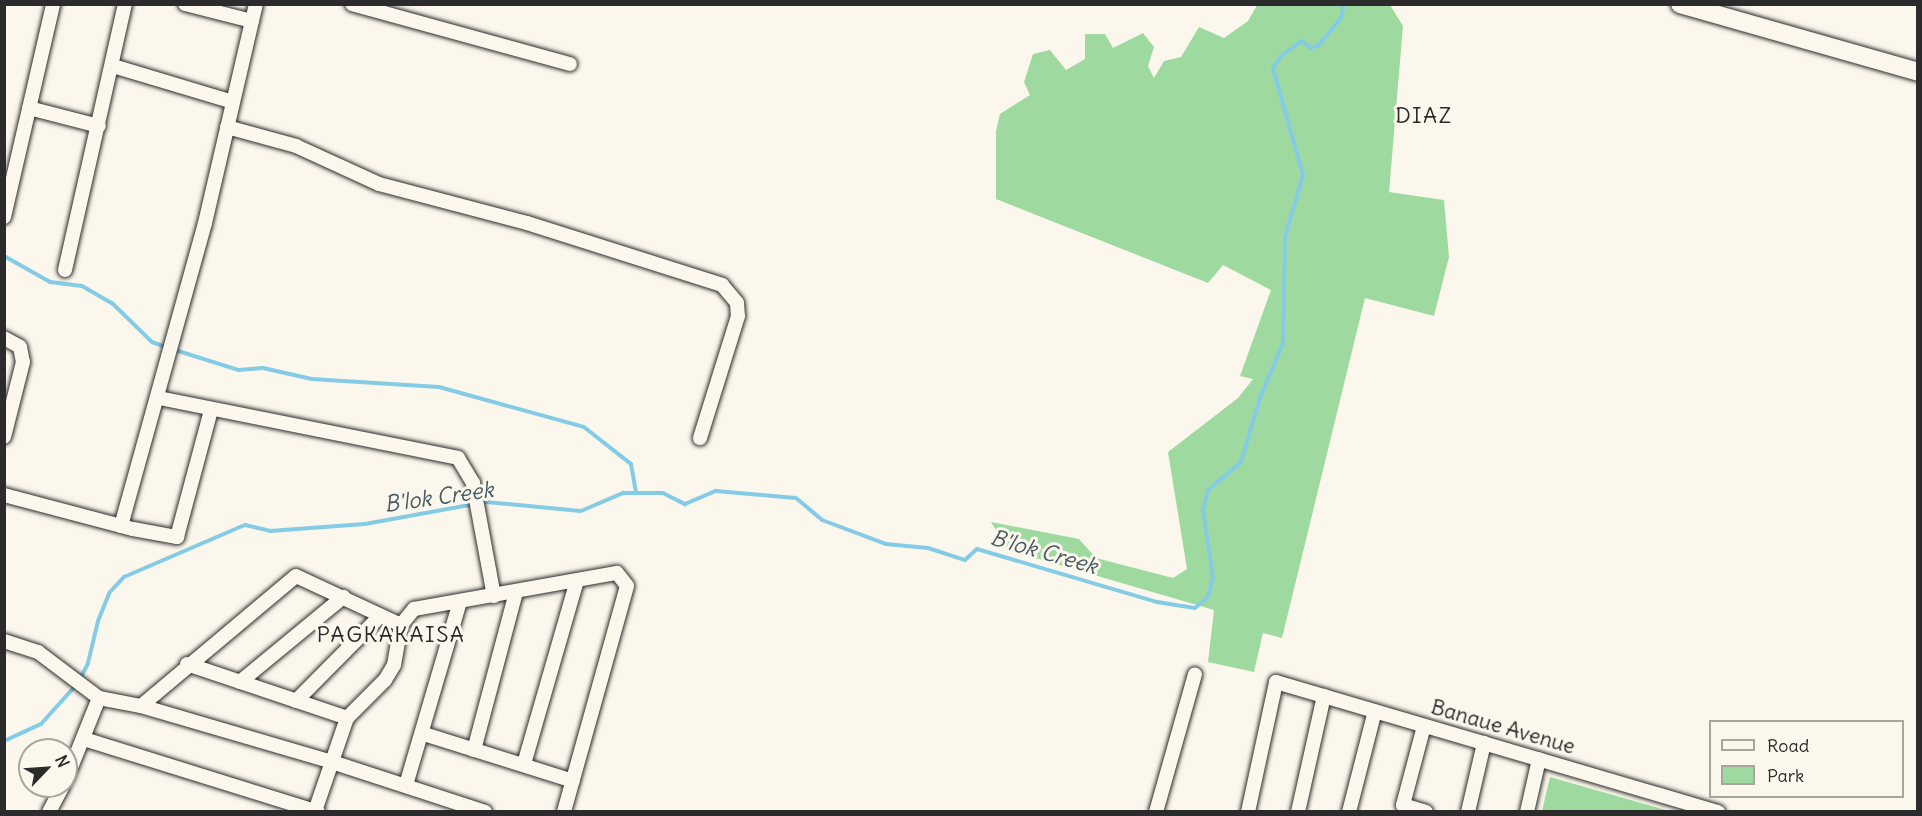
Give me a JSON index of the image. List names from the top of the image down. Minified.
{"streets":{"street":["Banaue Avenue"]},"districts":["DIAZ","PAGKAKAISA"],"water":["B'lok Creek"],"legend":["Road","Park"],"north":"top right"}
